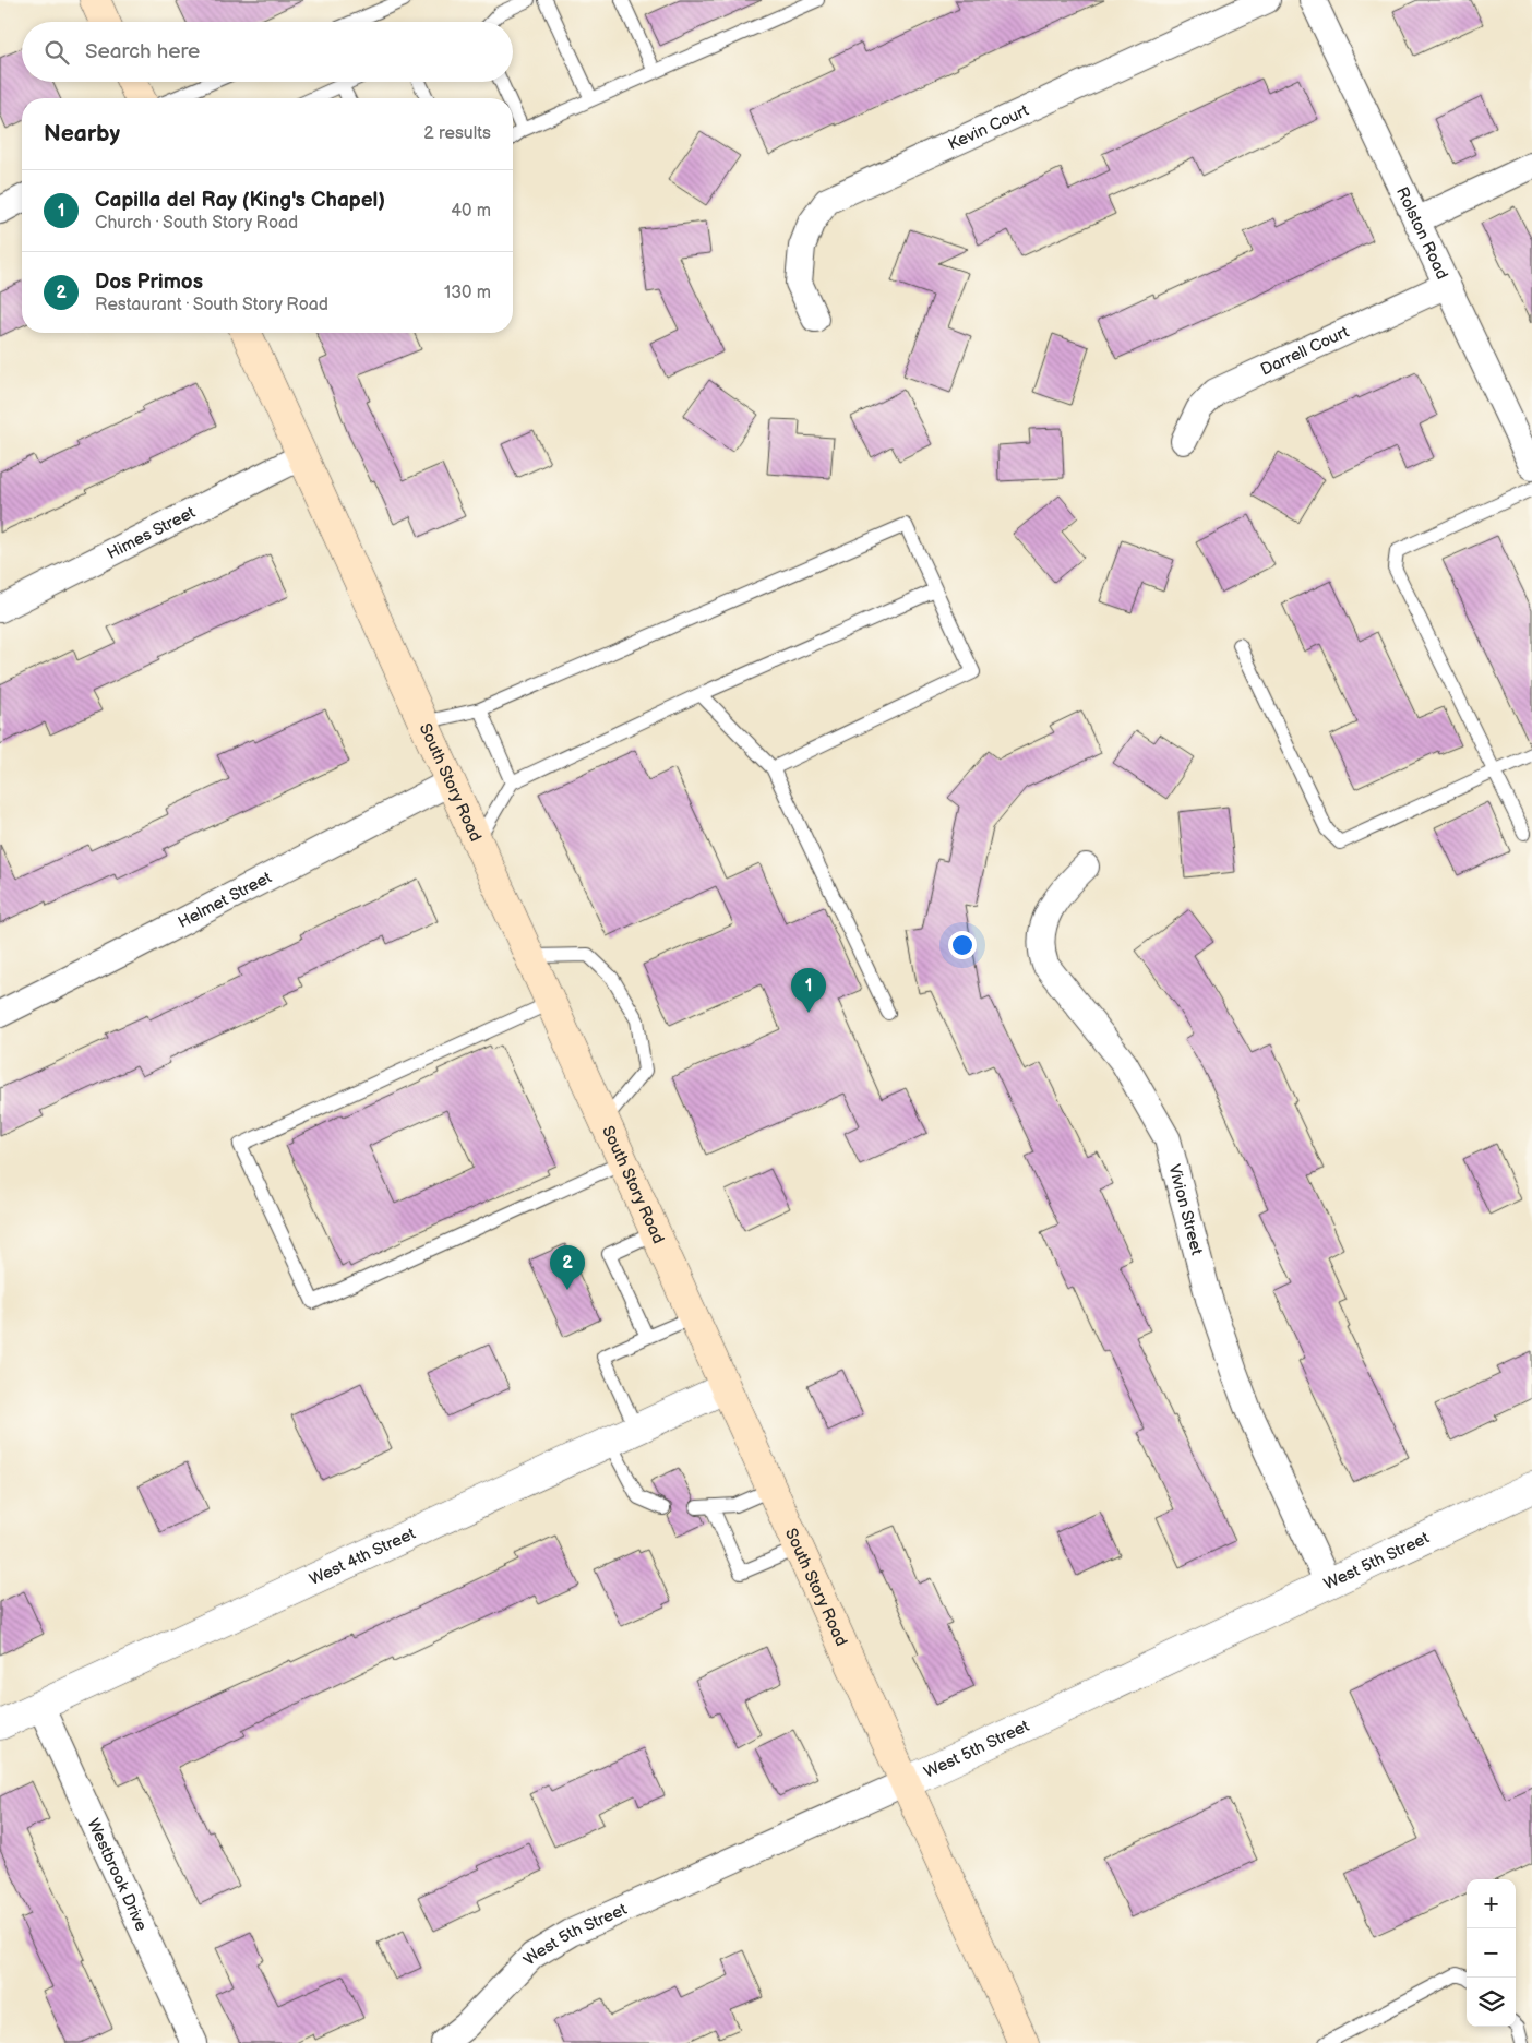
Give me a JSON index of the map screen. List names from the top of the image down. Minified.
{"streets":{"main road":["South Story Road"],"street":["Kevin Court","Rolston Road","Darrell Court","Himes Street","Helmet Street","Vivion Street","West 4th Street","West 5th Street","Westbrook Drive"]},"crossings":[["Rolston Road","Darrell Court"],["Himes Street","South Story Road"],["South Story Road","Helmet Street"],["South Story Road","West 4th Street"],["South Story Road","West 5th Street"],["Vivion Street","West 5th Street"],["West 4th Street","Westbrook Drive"]],"page":{"search":"Search here","heading":["Nearby","2 results"],"list":[{"mark":"1","name":"Capilla del Ray (King's Chapel)","note":"Church · South Story Road","value":"40 m"},{"mark":"2","name":"Dos Primos","note":"Restaurant · South Story Road","value":"130 m"}],"pins":["1","2"],"map_buttons":["+","−"]}}
